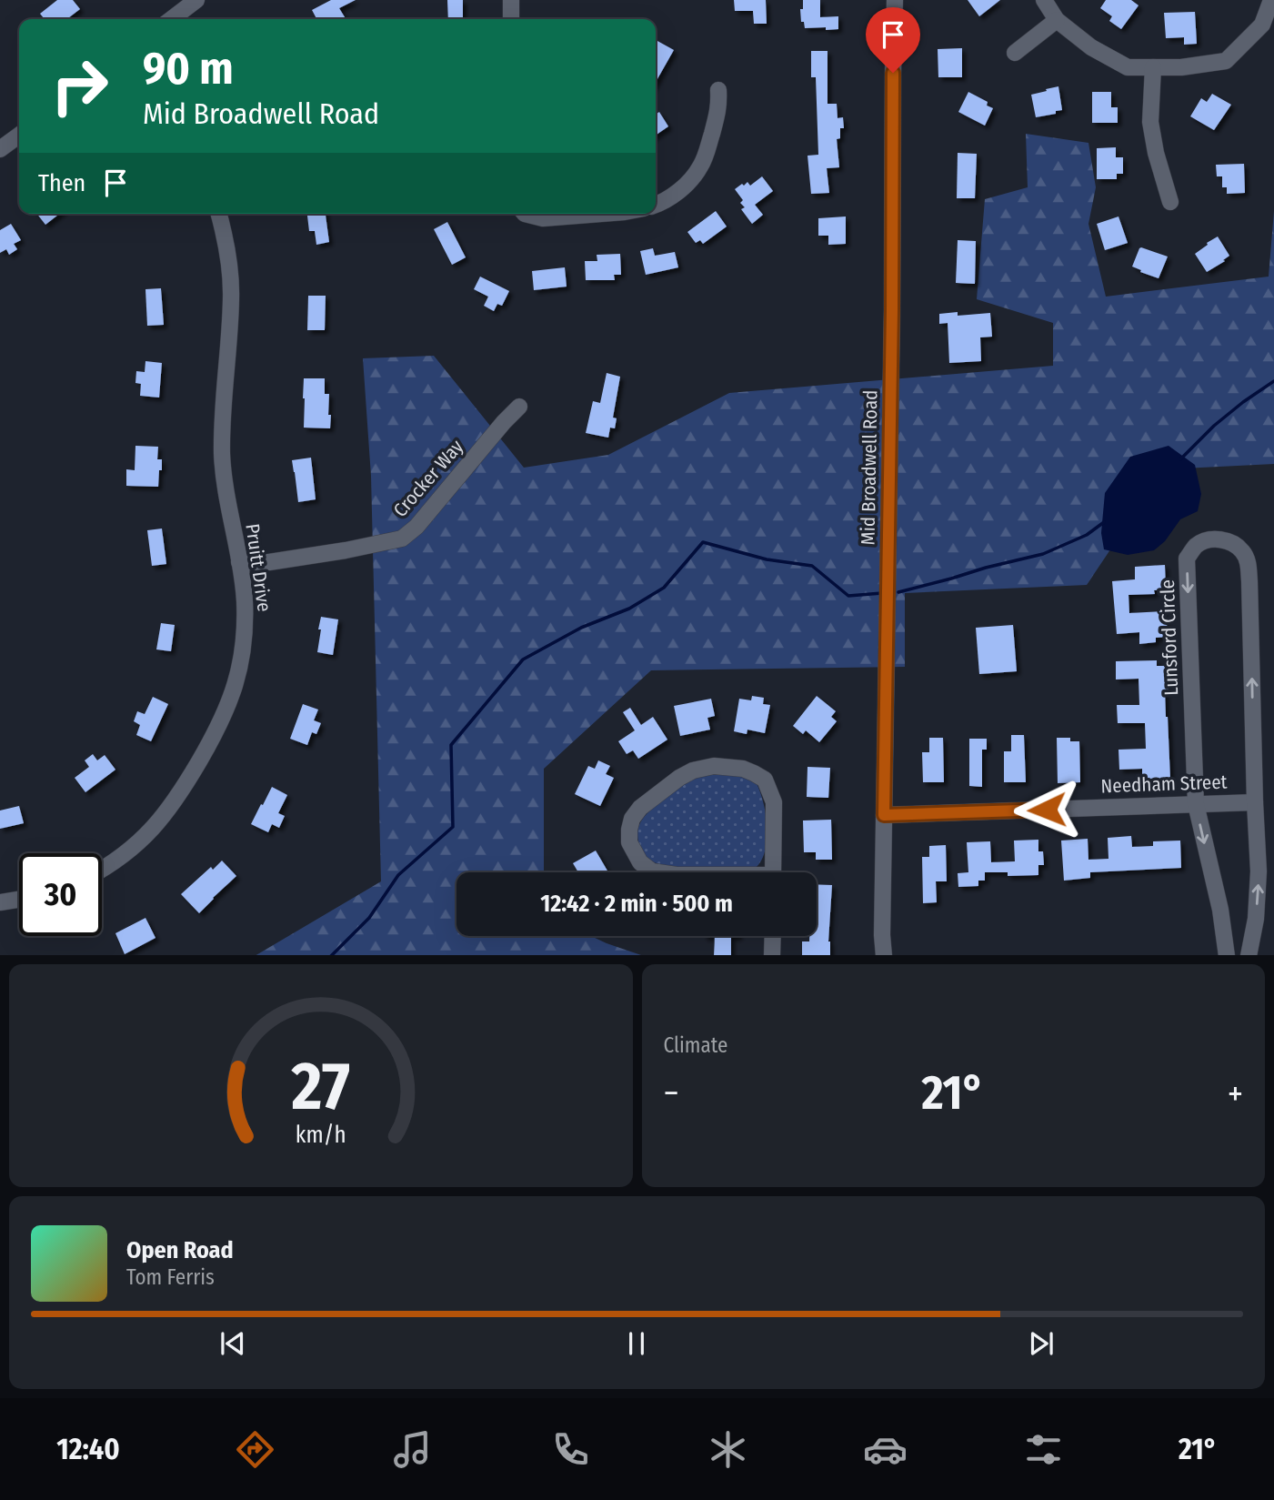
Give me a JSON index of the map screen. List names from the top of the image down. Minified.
{"streets":{"street":["Mid Broadwell Road","Crocker Way","Pruitt Drive","Lunsford Circle","Needham Street"]},"crossings":[["Mid Broadwell Road","Needham Street"],["Crocker Way","Pruitt Drive"],["Lunsford Circle","Needham Street"]],"page":{"turn":["90 m","Mid Broadwell Road"],"then":"Then","limit":"30","trip":"12:42 · 2 min · 500 m","tile":"Climate","heat":["−","21°","+"],"song":["Open Road","Tom Ferris"],"tabs":["12:40","21°"],"gauge":["27","km/h"]}}
